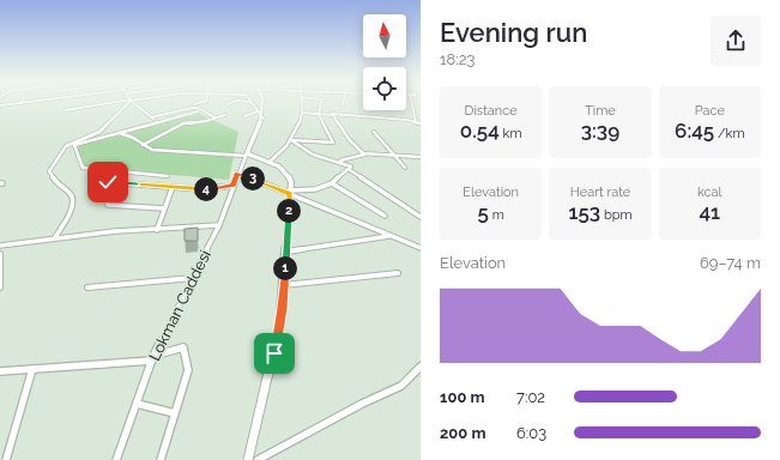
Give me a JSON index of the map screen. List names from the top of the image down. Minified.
{"streets":{"street":["Lokman Caddesi"]},"north":"top","page":{"heading":["Evening run","18:23"],"stats":[["Distance","0.54 km"],["Time","3:39"],["Pace","6:45 /km"],["Elevation","5 m"],["Heart rate","153 bpm"],["kcal","41"]],"pins":["3","4","2","1"],"chart":["Elevation","69–74 m"],"list":[{"name":"100 m","note":"7:02"},{"name":"200 m","note":"6:03"}]}}
